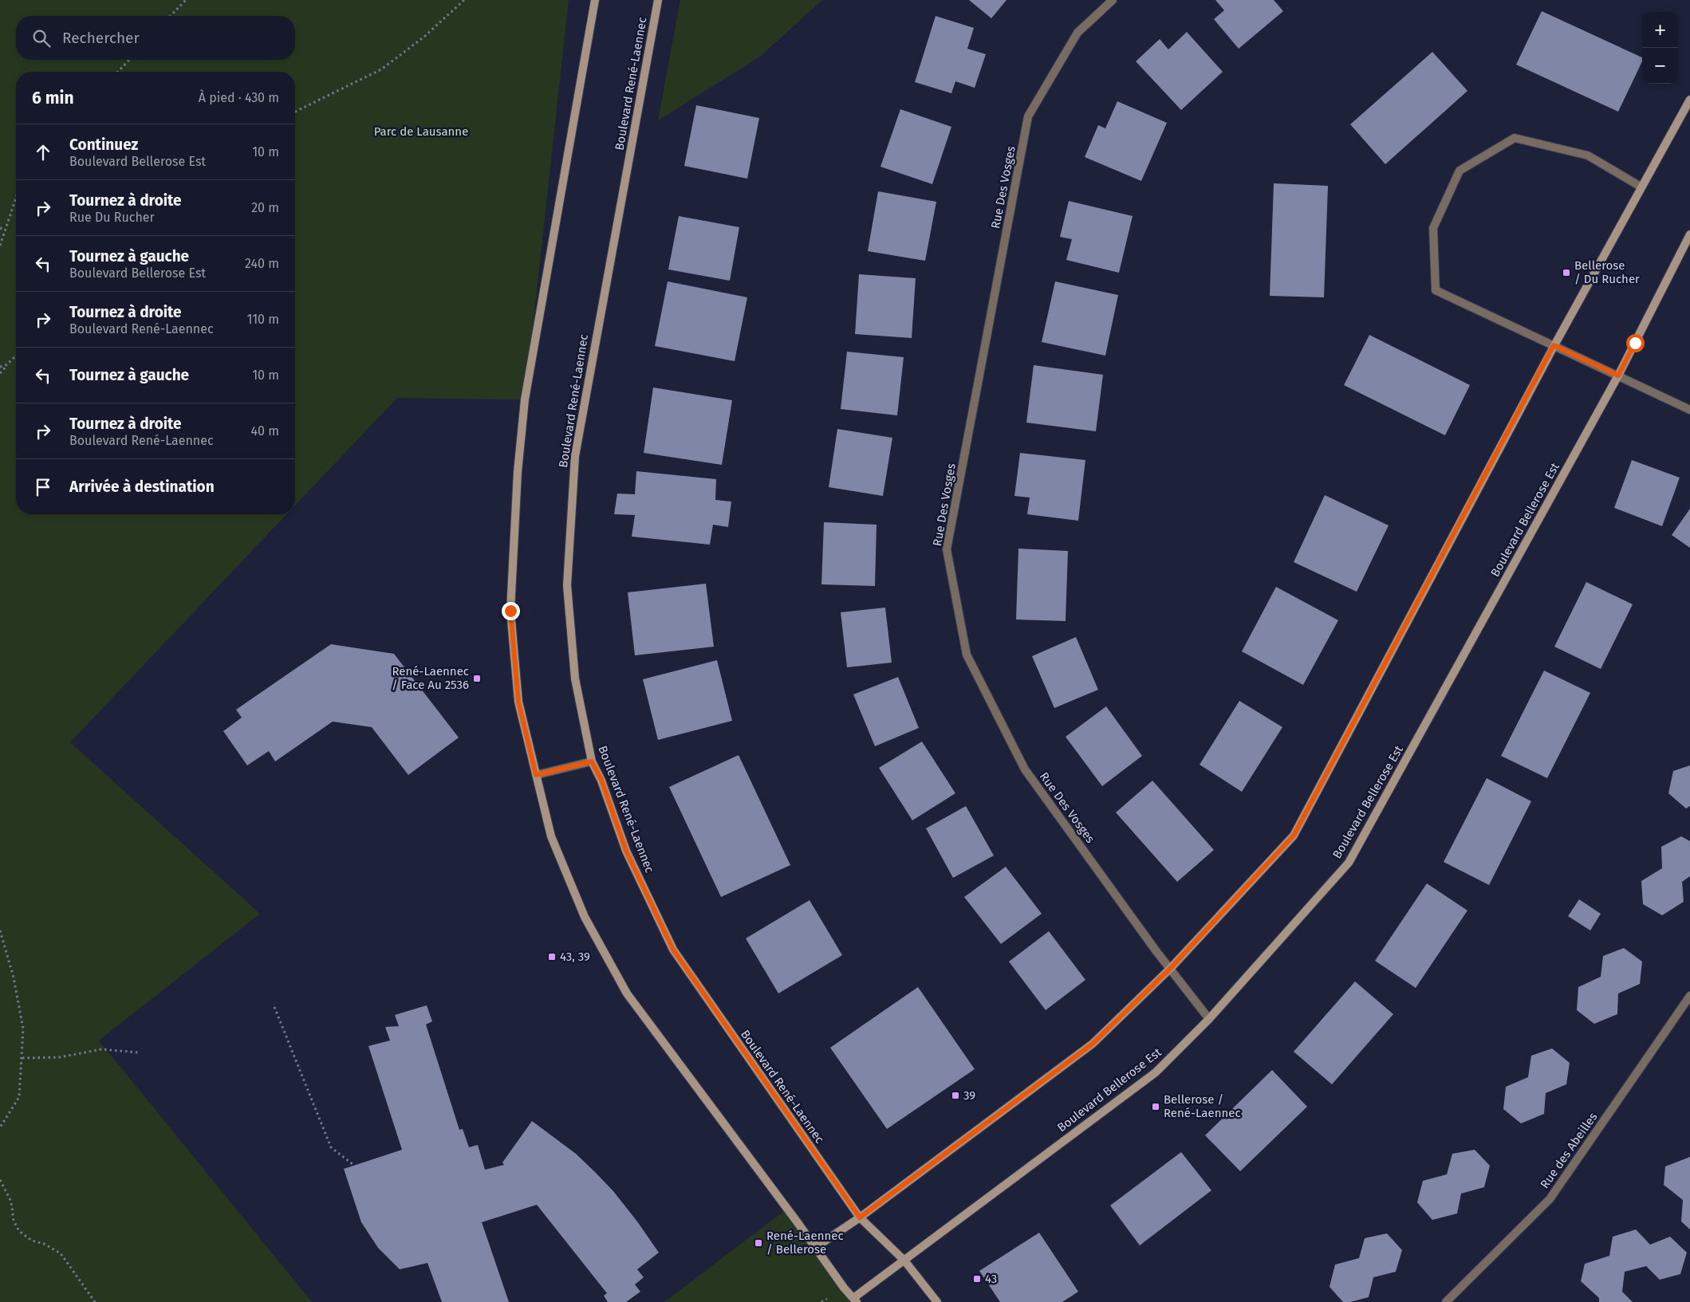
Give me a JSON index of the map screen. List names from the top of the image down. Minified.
{"streets":{"street":["Boulevard René-Laennec","Rue Des Vosges","Boulevard Bellerose Est","Rue des Abeilles"]},"crossings":[["Boulevard René-Laennec","Boulevard Bellerose Est"],["Rue Des Vosges","Boulevard Bellerose Est"]],"parks":["Parc de Lausanne"],"places":{"transit":["Bellerose / Du Rucher","René-Laennec / Face Au 2536","43, 39","39","Bellerose / René-Laennec","René-Laennec / Bellerose","43"]},"page":{"map_buttons":["+","−"],"search":"Rechercher","heading":["6 min","À pied · 430 m"],"list":[["Continuez","Boulevard Bellerose Est","10 m"],["Tournez à droite","Rue Du Rucher","20 m"],["Tournez à gauche","Boulevard Bellerose Est","240 m"],["Tournez à droite","Boulevard René-Laennec","110 m"],["Tournez à gauche","10 m"],["Tournez à droite","Boulevard René-Laennec","40 m"],"Arrivée à destination"]}}
